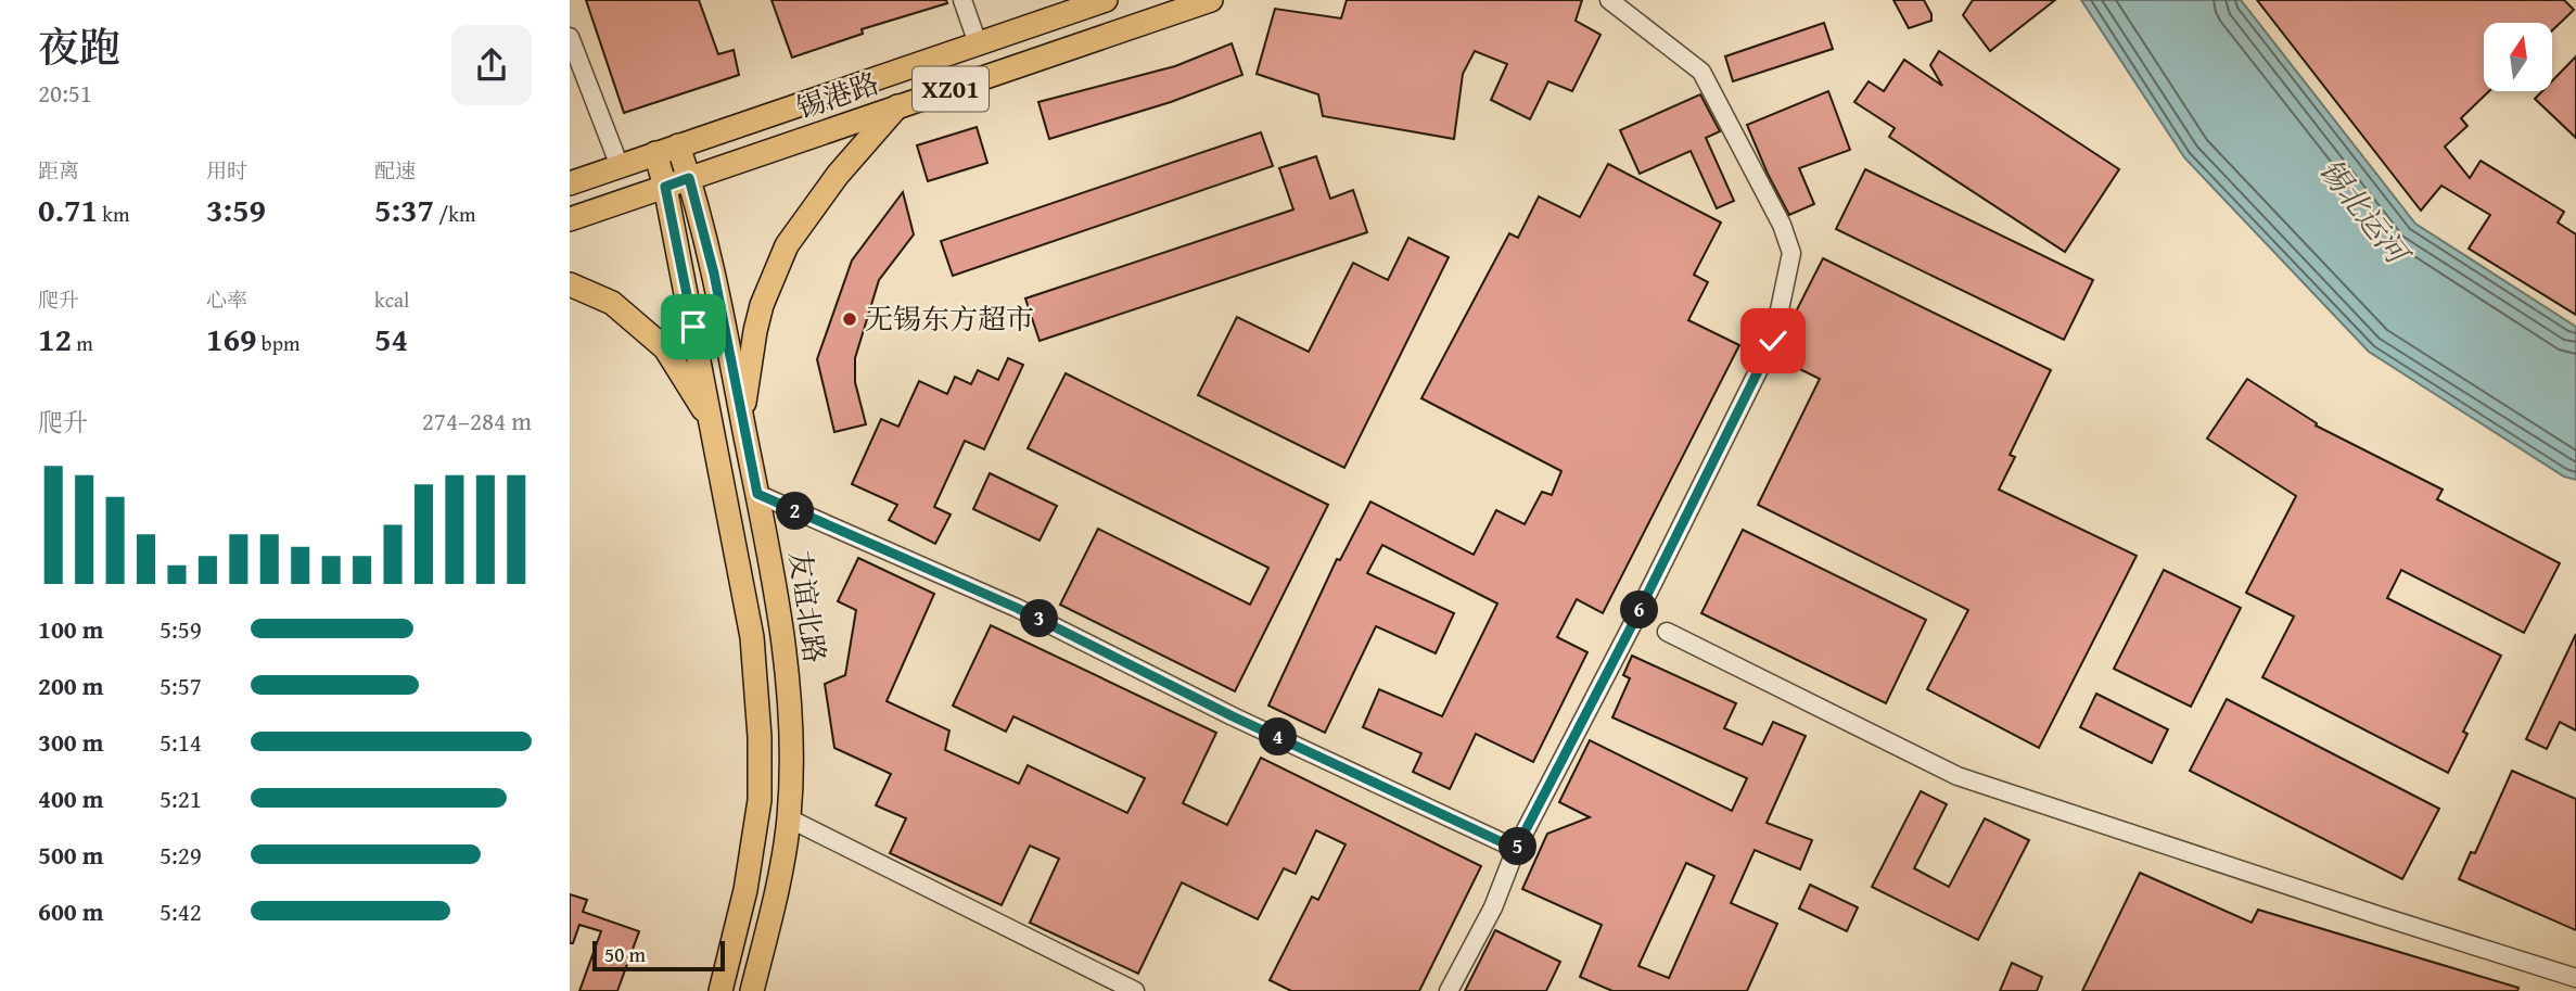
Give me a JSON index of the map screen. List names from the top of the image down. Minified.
{"streets":{"main road":["XZ01","锡港路","友谊北路"]},"crossings":[["锡港路","友谊北路"]],"water":["锡北运河"],"places":["无锡东方超市"],"scale_bar":"50 m","north":"top","page":{"heading":["夜跑","20:51"],"stats":[["距离","0.71 km"],["用时","3:59"],["配速","5:37 /km"],["爬升","12 m"],["心率","169 bpm"],["kcal","54"]],"chart":["爬升","274–284 m"],"pins":["2","6","3","4","5"],"list":[{"name":"100 m","note":"5:59"},{"name":"200 m","note":"5:57"},{"name":"300 m","note":"5:14"},{"name":"400 m","note":"5:21"},{"name":"500 m","note":"5:29"},{"name":"600 m","note":"5:42"}],"scale":"50 m"}}
